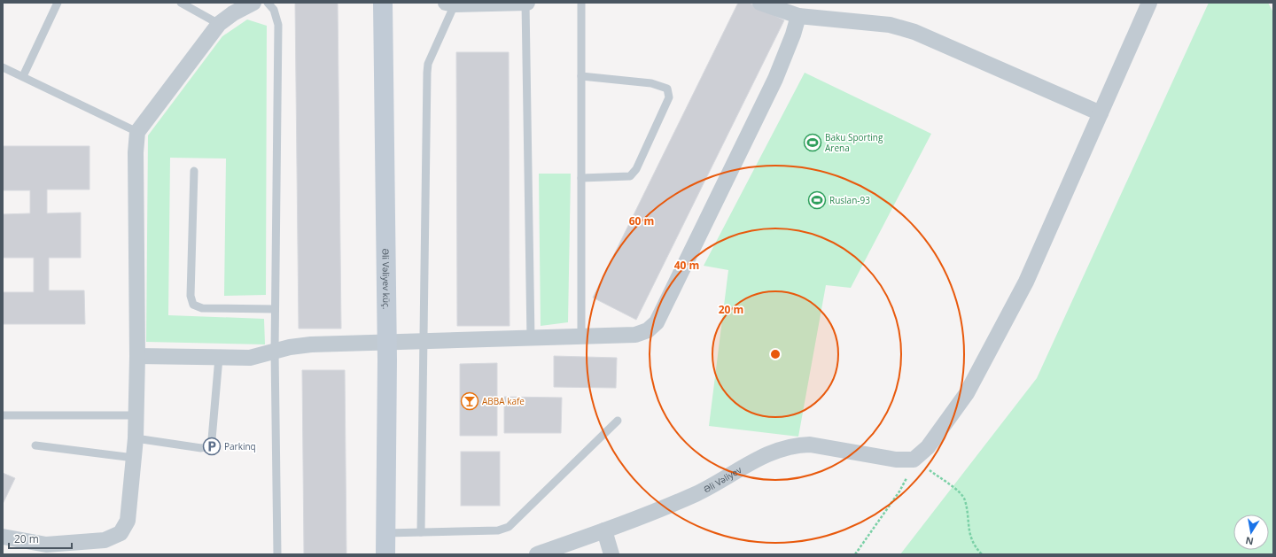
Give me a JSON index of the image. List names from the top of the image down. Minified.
{"streets":{"street":["Əli Vəliyev küç.","Əli Vəliyev"]},"places":{"sports":["Baku Sporting Arena","Ruslan-93"],"bar":["ABBA kafe"],"parking":["Parkinq"]},"scale_bar":"20 m","north":"bottom","rings":["60 m","40 m","20 m"]}
